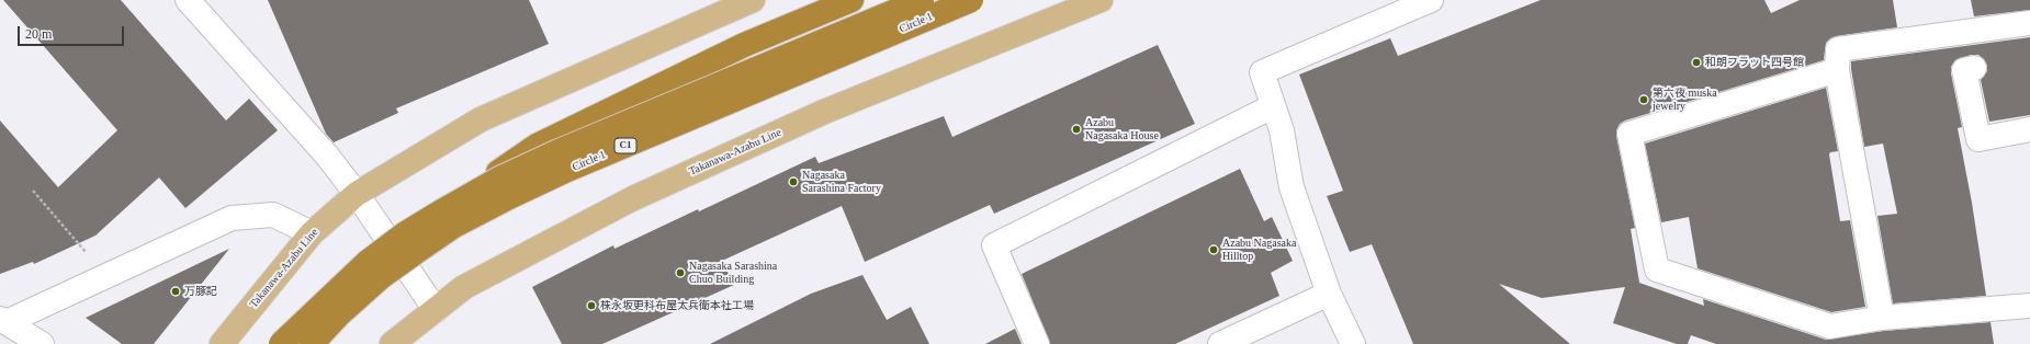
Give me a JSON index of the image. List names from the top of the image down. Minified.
{"streets":{"highway":["Circle 1","C1"],"main road":["Takanawa-Azabu Line"]},"places":["和朗フラット四号館","第六夜 muska jewelry","Azabu Nagasaka House","Nagasaka Sarashina Factory","Azabu Nagasaka Hilltop","Nagasaka Sarashina Chuo Building","万豚記","株永坂更科布屋太兵衛本社工場"],"scale_bar":"20 m"}
